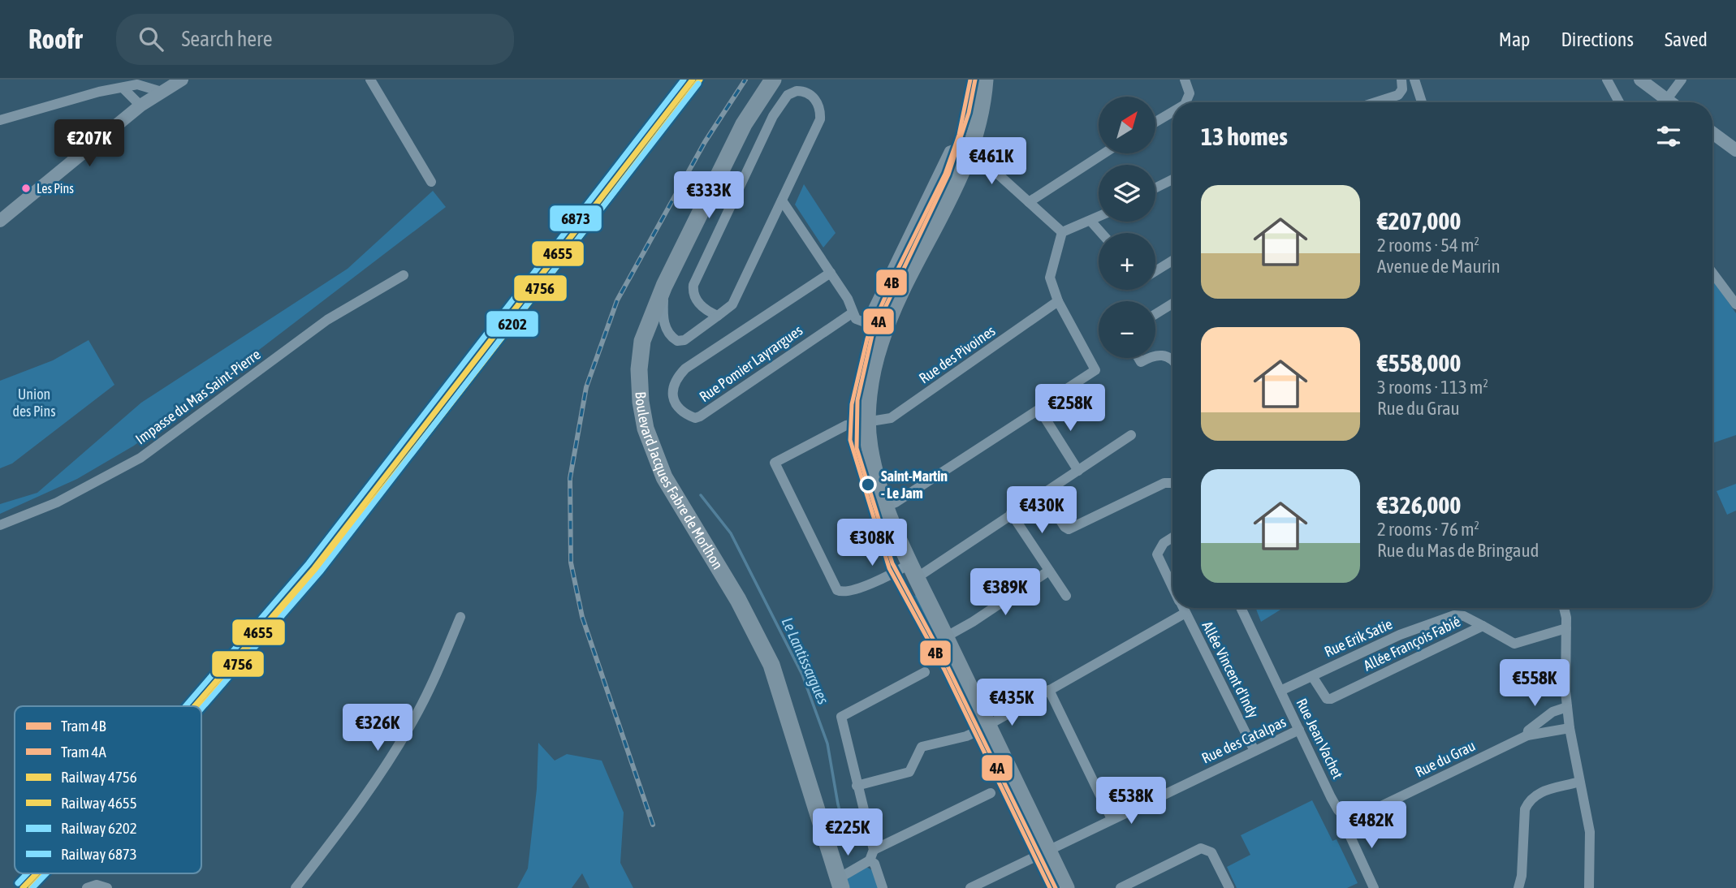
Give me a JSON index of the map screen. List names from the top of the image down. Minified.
{"streets":{"main road":["Boulevard Jacques Fabre de Morlhon"],"street":["Rue des Pivoines","Rue Pomier Layrargues","Impasse du Mas Saint-Pierre","Rue Erik Satie","Allée François Fabié","Allée Vincent d'Indy","Rue Jean Vachet","Rue des Catalpas","Rue du Grau"]},"crossings":[["Rue Erik Satie","Allée François Fabié"],["Rue Erik Satie","Rue Jean Vachet"],["Allée Vincent d'Indy","Rue des Catalpas"],["Rue Jean Vachet","Rue des Catalpas"],["Rue Jean Vachet","Rue du Grau"]],"water":["Le Lantissargues"],"parks":["Union des Pins"],"places":["Les Pins","Saint-Martin - Le Jam"],"lines":["tram line 4B","tram line 4A","rail line 4756","rail line 4655","rail line 6873","rail line 6202"],"legend":["Tram 4B","Tram 4A","Railway 4756","Railway 4655","Railway 6202","Railway 6873"],"north":"top right","page":{"header":"Roofr","search":"Search here","nav":["Map","Directions","Saved"],"map_buttons":["+","−"],"heading":"13 homes","price":["€207K","€461K","€333K","€258K","€430K","€308K","€389K","€558K","€435K","€326K","€538K","€482K","€225K"],"list":[{"name":"€207,000","note":"2 rooms · 54 m² · Avenue de Maurin"},{"name":"€558,000","note":"3 rooms · 113 m² · Rue du Grau"},{"name":"€326,000","note":"2 rooms · 76 m² · Rue du Mas de Bringaud"}]}}
